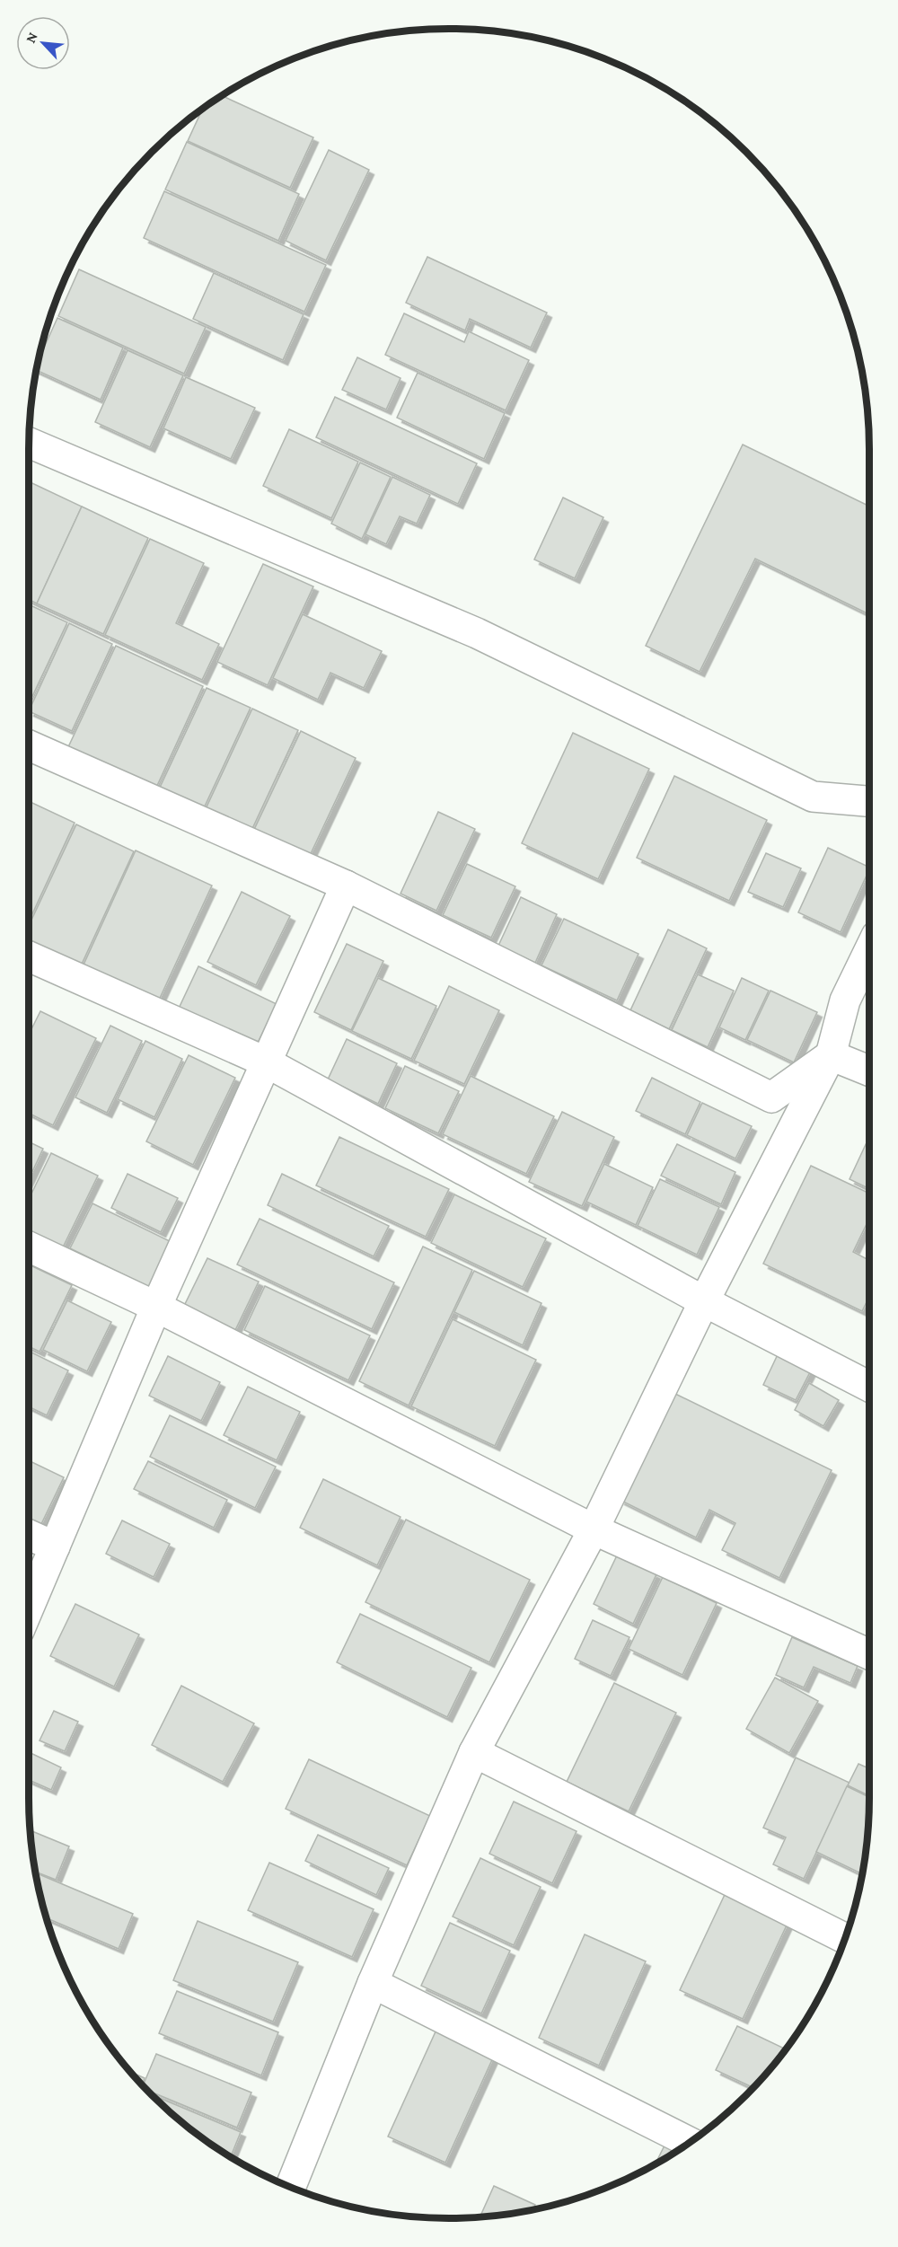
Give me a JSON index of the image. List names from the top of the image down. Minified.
{"north":"top left"}
